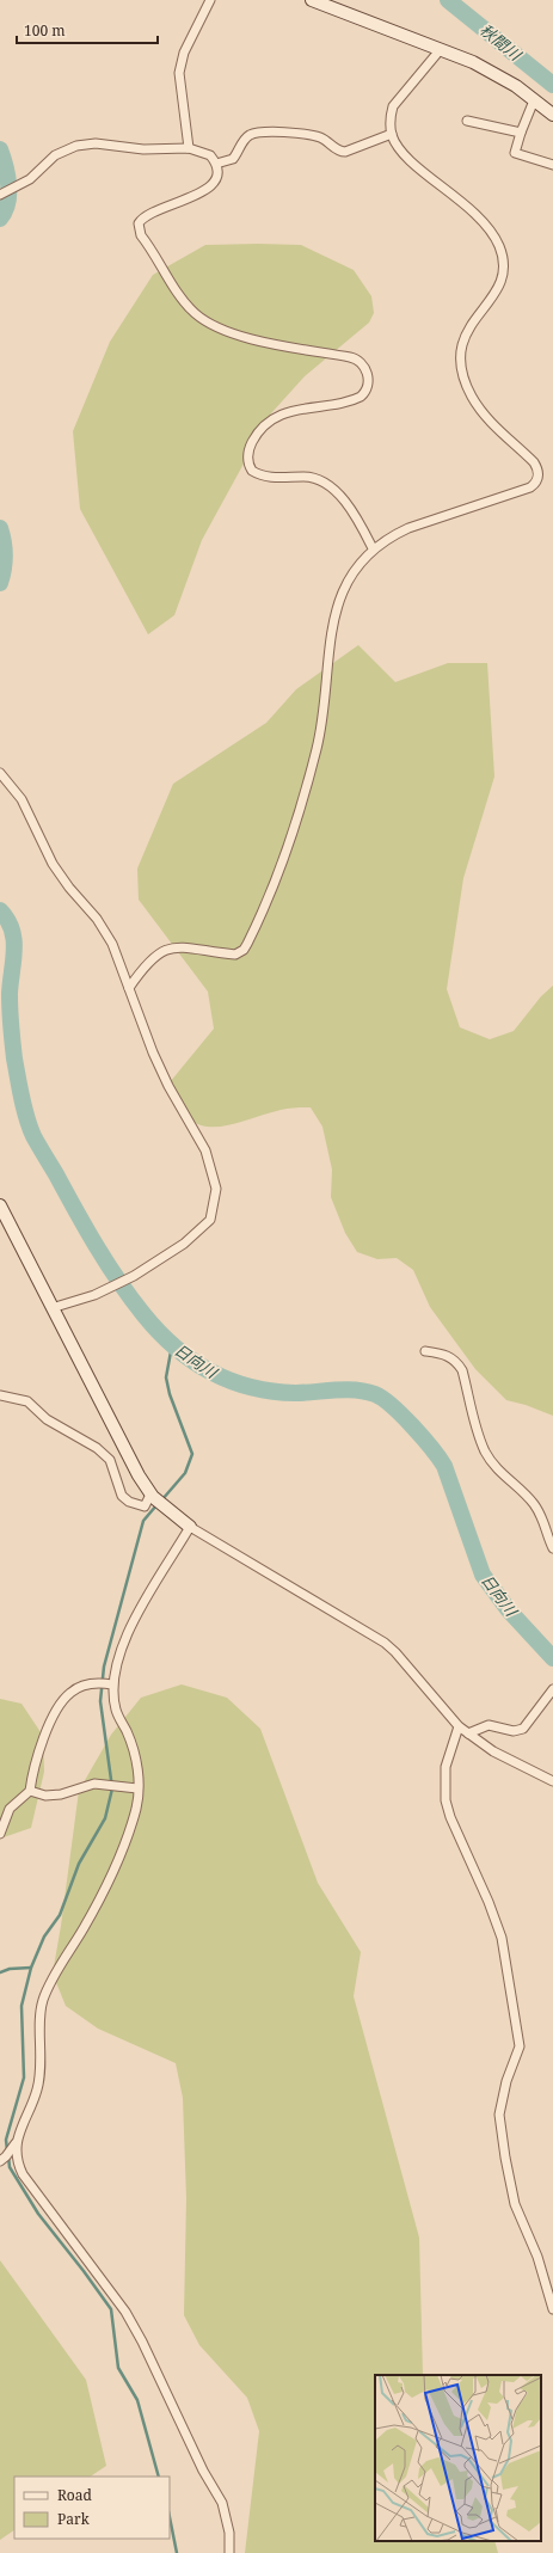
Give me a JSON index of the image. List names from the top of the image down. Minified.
{"water":["秋間川","日向川"],"legend":["Road","Park"],"scale_bar":"100 m"}
